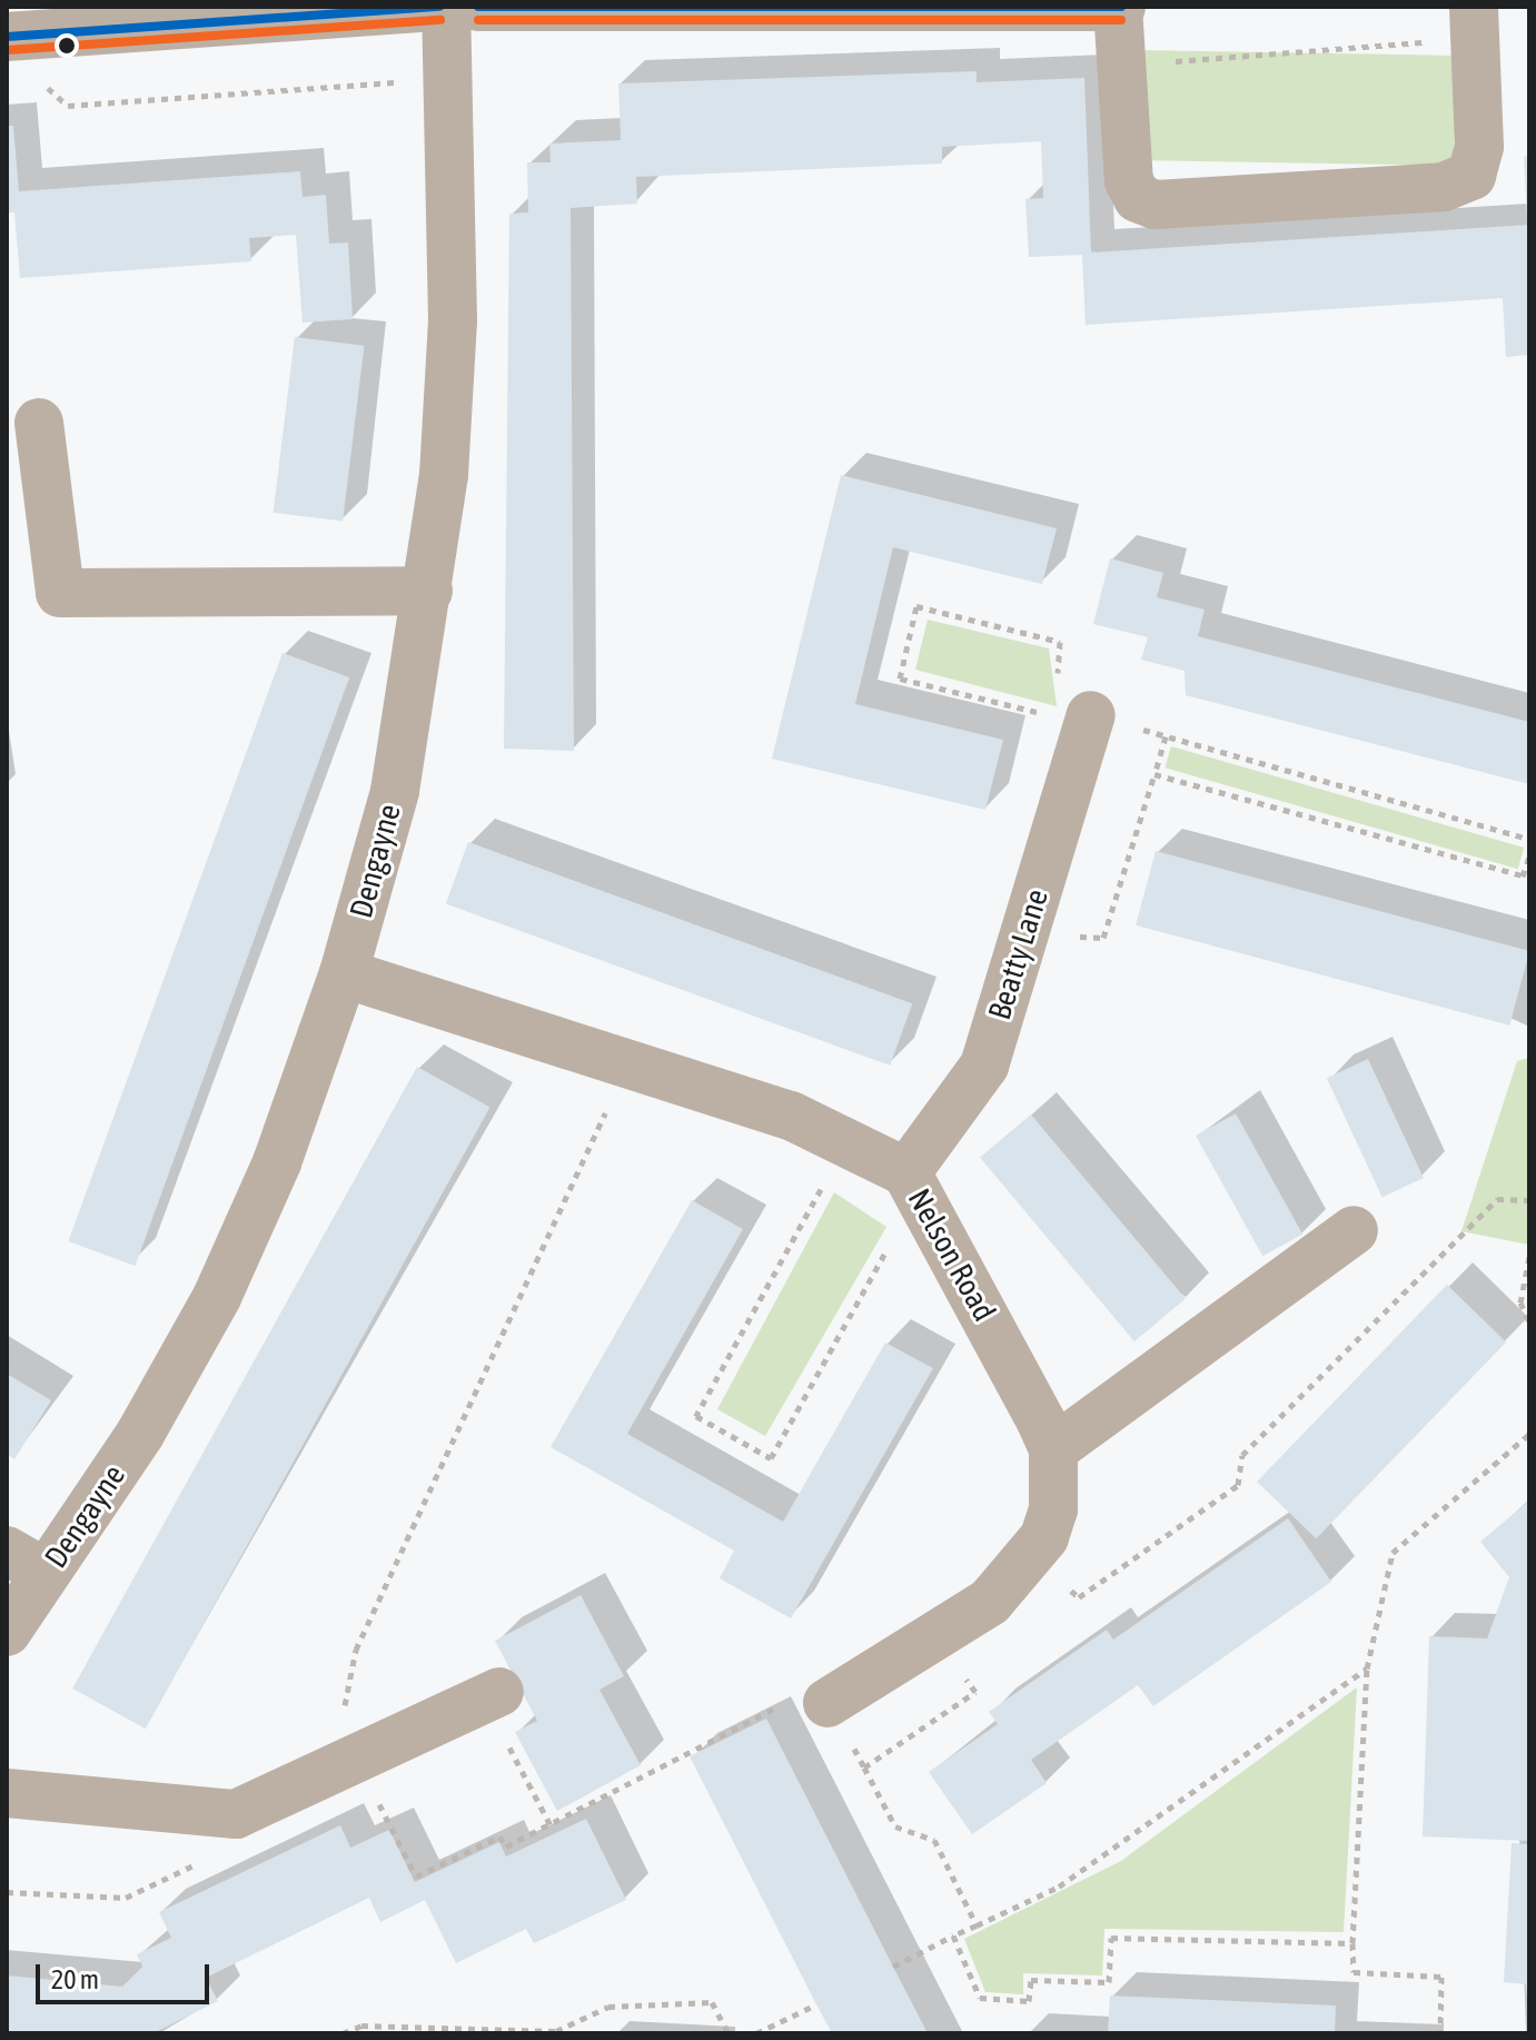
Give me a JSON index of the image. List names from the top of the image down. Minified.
{"streets":{"street":["Dengayne","Beatty Lane","Nelson Road"]},"crossings":[["Dengayne","Nelson Road"],["Beatty Lane","Nelson Road"]],"scale_bar":"20 m"}
